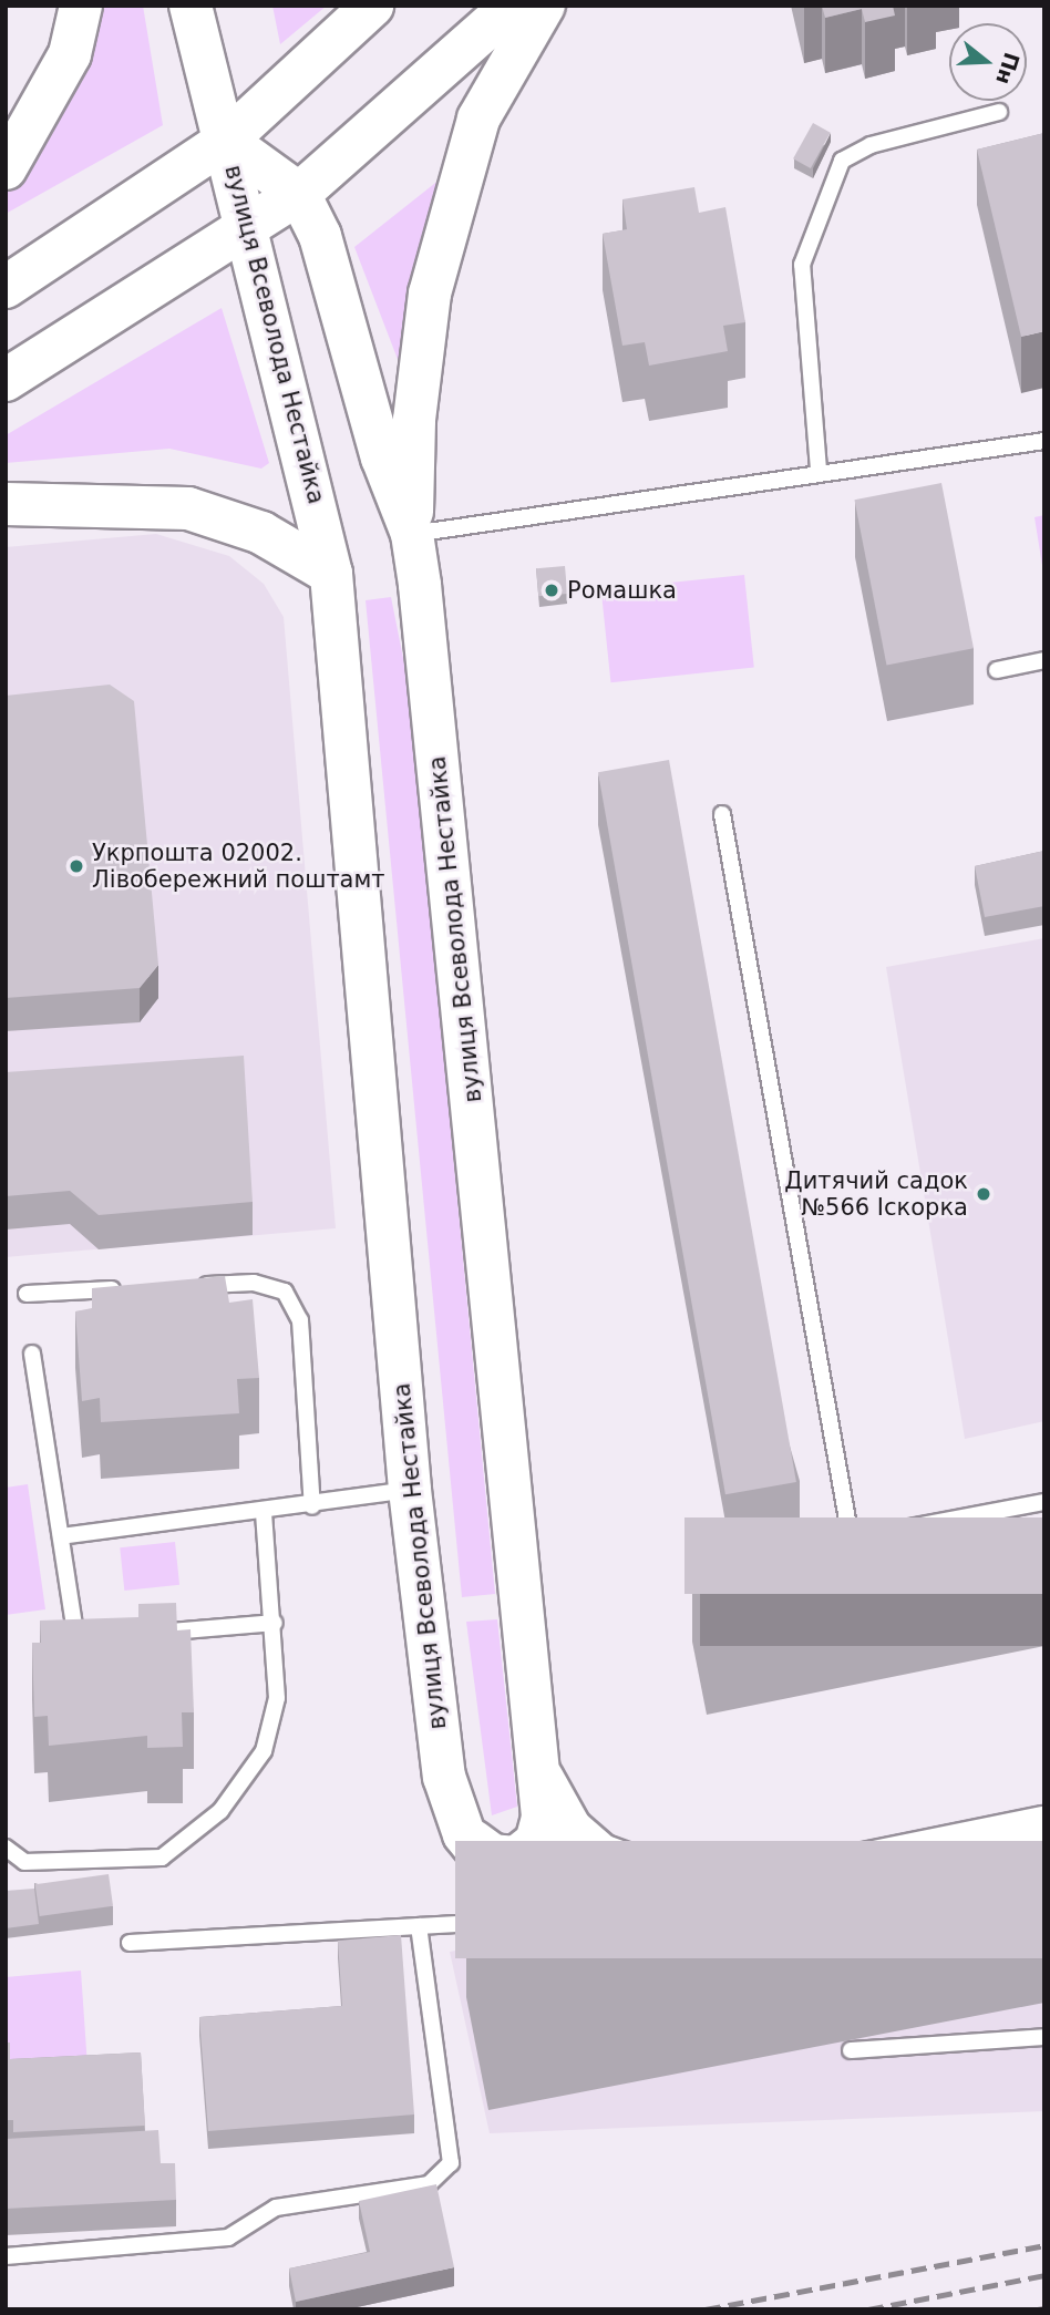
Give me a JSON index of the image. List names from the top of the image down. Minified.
{"streets":{"street":["вулиця Всеволода Нестайка"]},"places":["Ромашка","Укрпошта 02002. Лівобережний поштамт","Дитячий садок №566 Іскорка"],"north":"right"}
